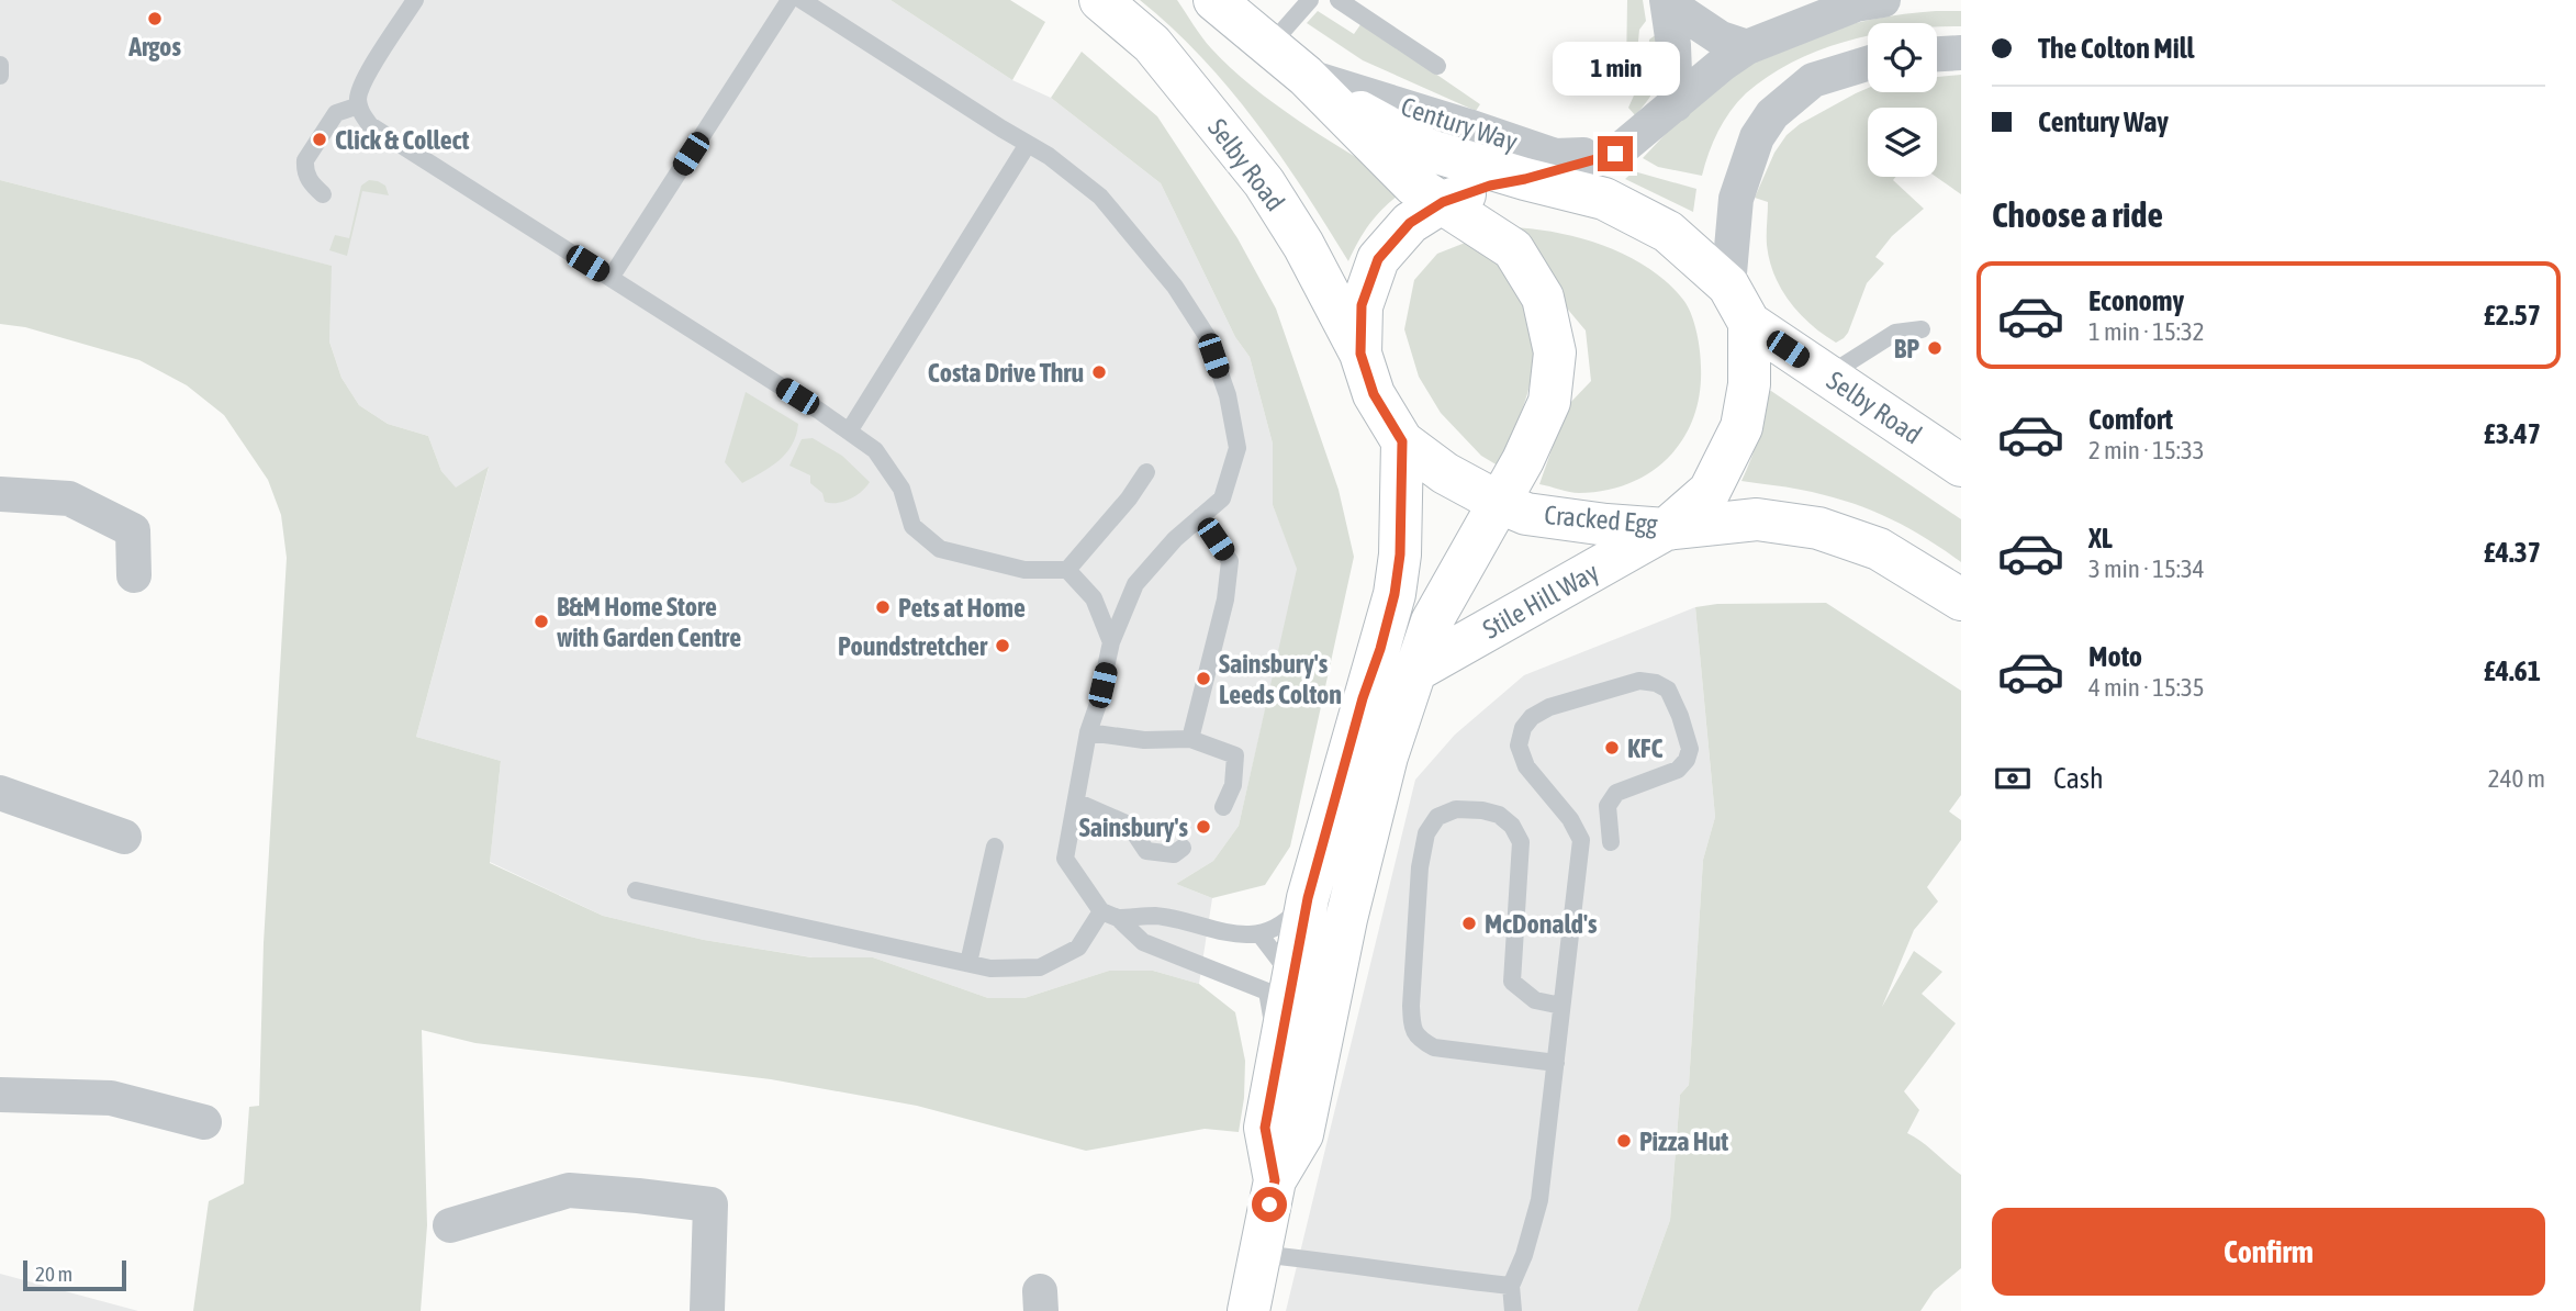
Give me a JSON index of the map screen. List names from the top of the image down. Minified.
{"streets":{"main road":["Selby Road","Cracked Egg","Stile Hill Way"],"street":["Century Way"]},"crossings":[["Century Way","Cracked Egg"],["Selby Road","Cracked Egg"],["Selby Road","Stile Hill Way"],["Cracked Egg","Stile Hill Way"]],"places":["Argos","Click & Collect","BP","Costa Drive Thru","Pets at Home","B&M Home Store with Garden Centre","Poundstretcher","Sainsbury's Leeds Colton","KFC","Sainsbury's","McDonald's","Pizza Hut"],"scale_bar":"20 m","page":{"banner":["The Colton Mill","Century Way"],"bubble":"1 min","heading":"Choose a ride","list":[{"name":"Economy","note":"1 min · 15:32","value":"£2.57"},{"name":"Comfort","note":"2 min · 15:33","value":"£3.47"},{"name":"XL","note":"3 min · 15:34","value":"£4.37"},{"name":"Moto","note":"4 min · 15:35","value":"£4.61"}],"pay":["Cash","240 m"],"buttons":"Confirm","scale":"20 m"}}
